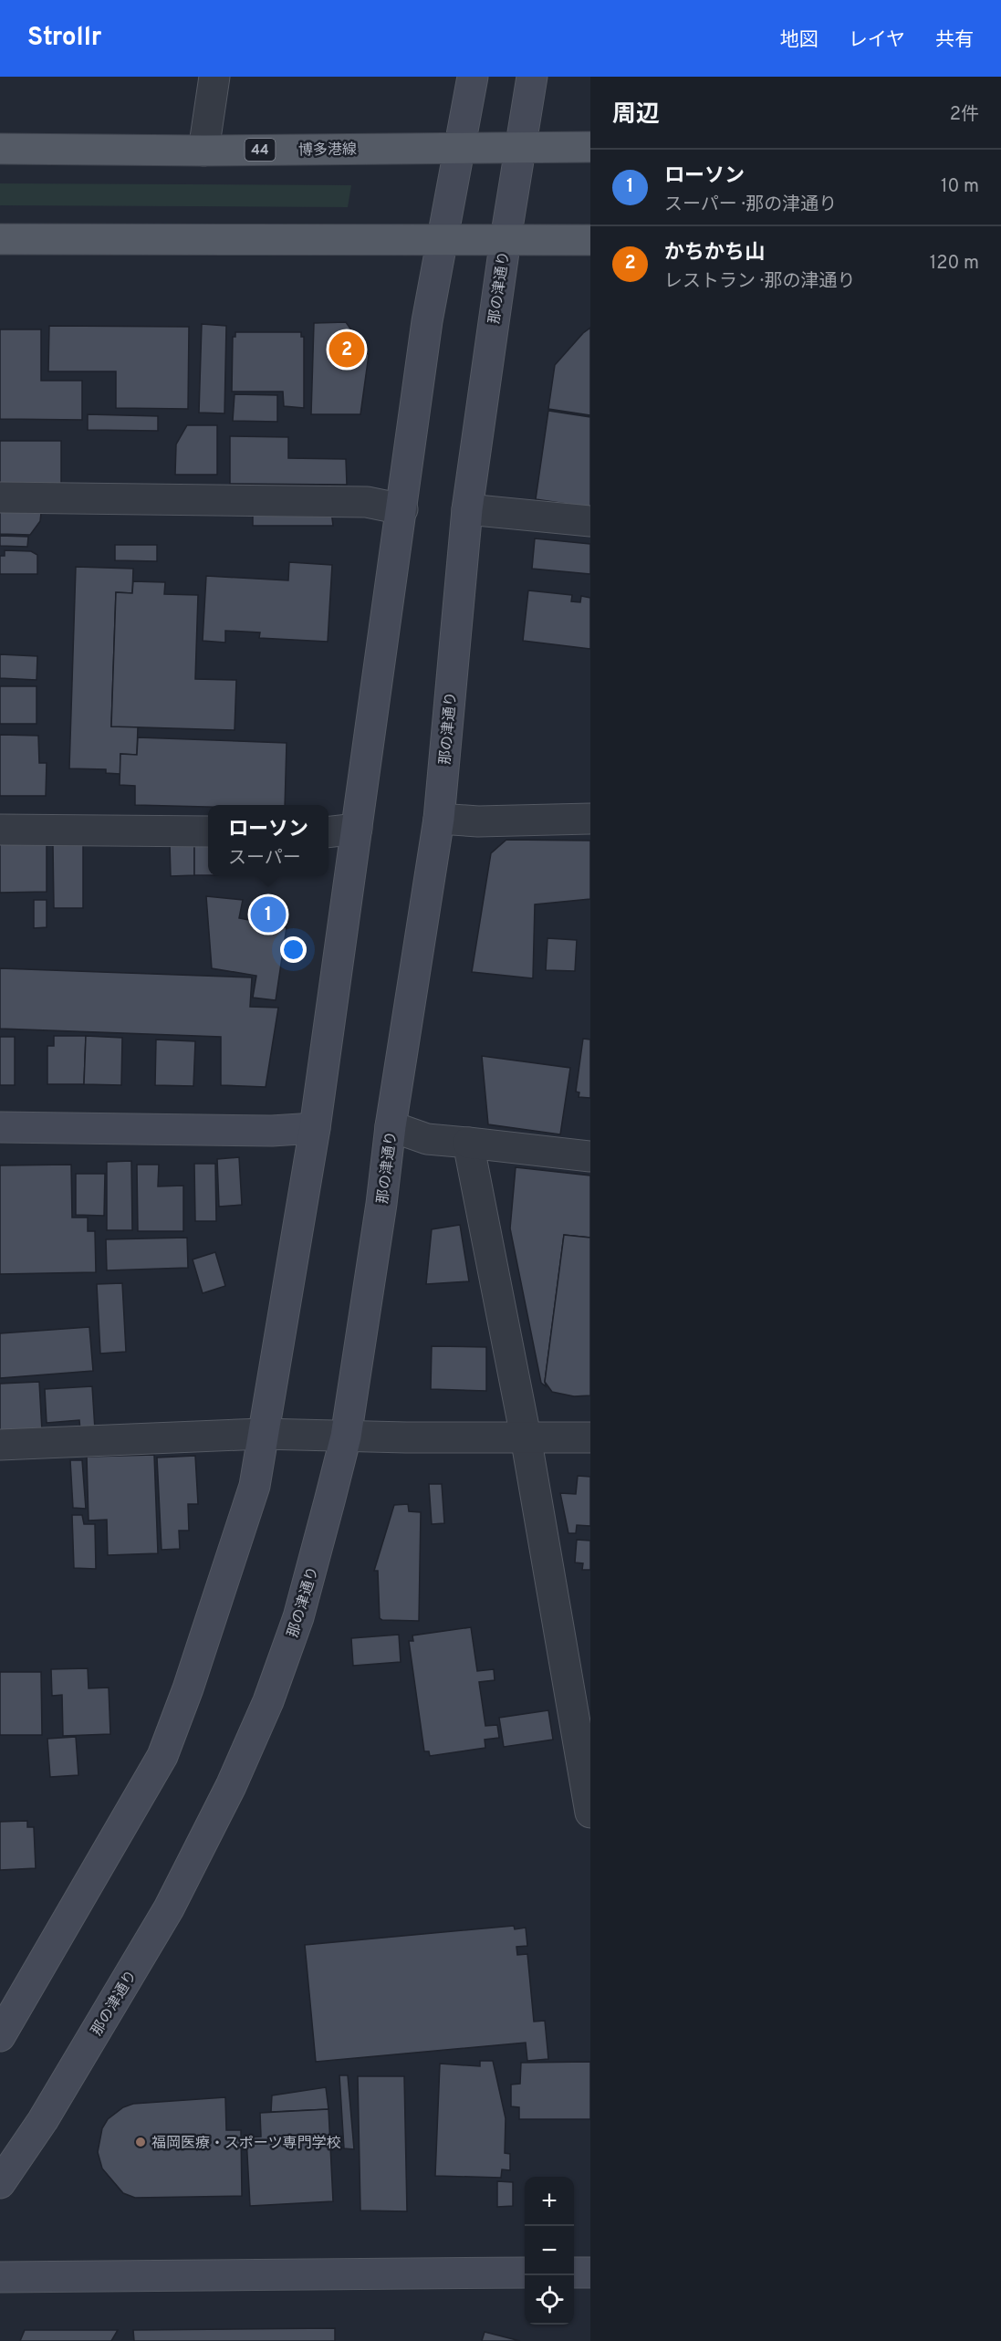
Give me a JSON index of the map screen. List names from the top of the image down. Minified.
{"streets":{"main road":["博多港線","44","那の津通り"]},"crossings":[["博多港線","那の津通り"]],"places":["福岡医療・スポーツ専門学校"],"page":{"header":"Strollr","nav":["地図","レイヤ","共有"],"heading":["周辺","2件"],"list":[{"mark":"1","name":"ローソン","note":"スーパー · 那の津通り","value":"10 m"},{"mark":"2","name":"かちかち山","note":"レストラン · 那の津通り","value":"120 m"}],"pins":["2","1"],"popup":["ローソン","スーパー"],"map_buttons":["+","−"]}}
